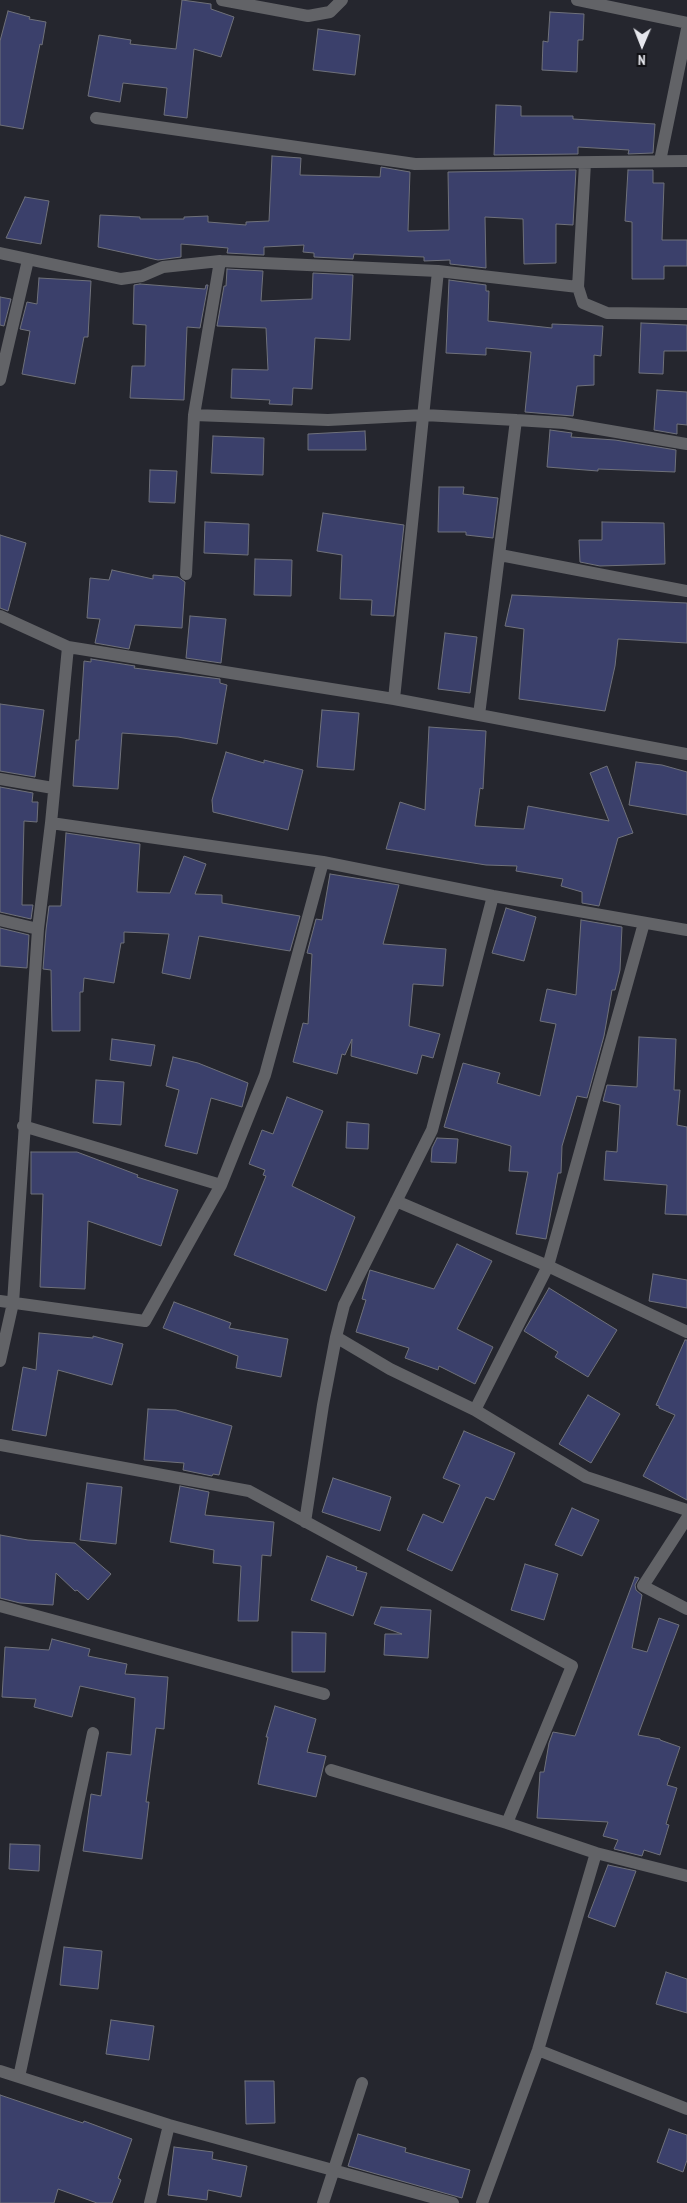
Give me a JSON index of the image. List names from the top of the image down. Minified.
{"north":"bottom"}
